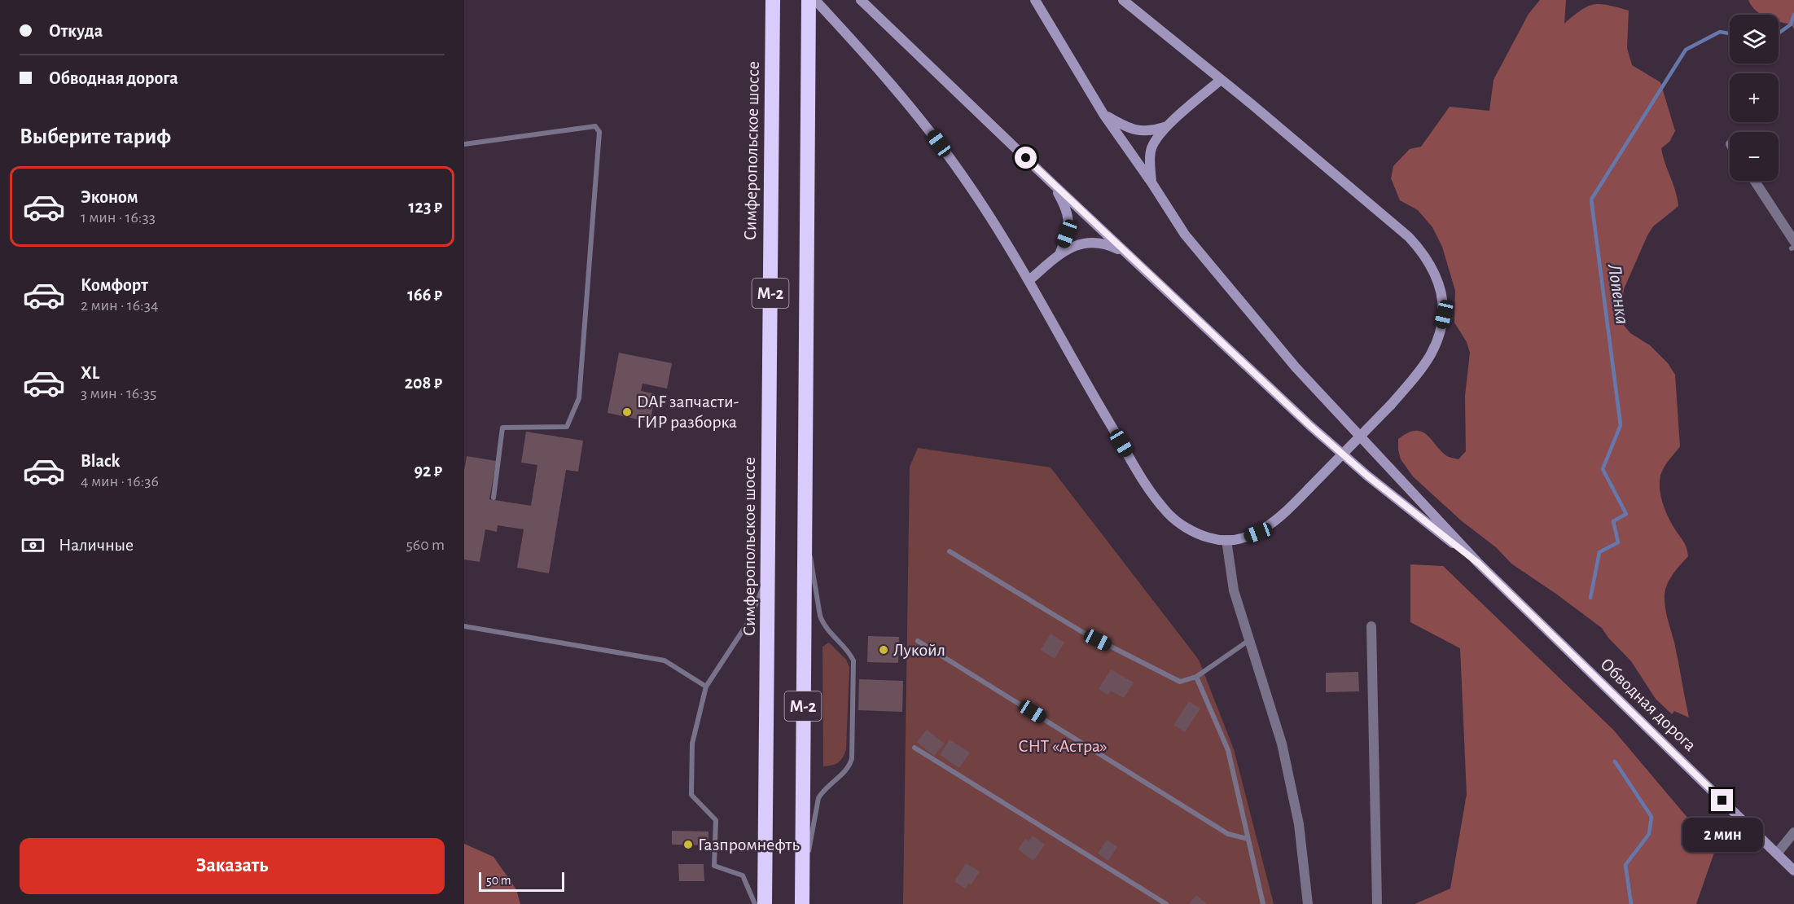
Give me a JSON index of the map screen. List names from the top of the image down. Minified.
{"streets":{"highway":["Симферопольское шоссе","М-2"],"main road":["Обводная дорога"]},"water":["Лопенка"],"parks":["СНТ «Астра»"],"places":["DAF запчасти- ГИР разборка","Лукойл","Газпромнефть"],"scale_bar":"50 m","page":{"banner":["Откуда","Обводная дорога"],"map_buttons":["+","−"],"heading":"Выберите тариф","list":[{"name":"Эконом","note":"1 мин · 16:33","value":"123 ₽"},{"name":"Комфорт","note":"2 мин · 16:34","value":"166 ₽"},{"name":"XL","note":"3 мин · 16:35","value":"208 ₽"},{"name":"Black","note":"4 мин · 16:36","value":"92 ₽"}],"pay":["Наличные","560 m"],"bubble":"2 мин","buttons":"Заказать","scale":"50 m"}}
